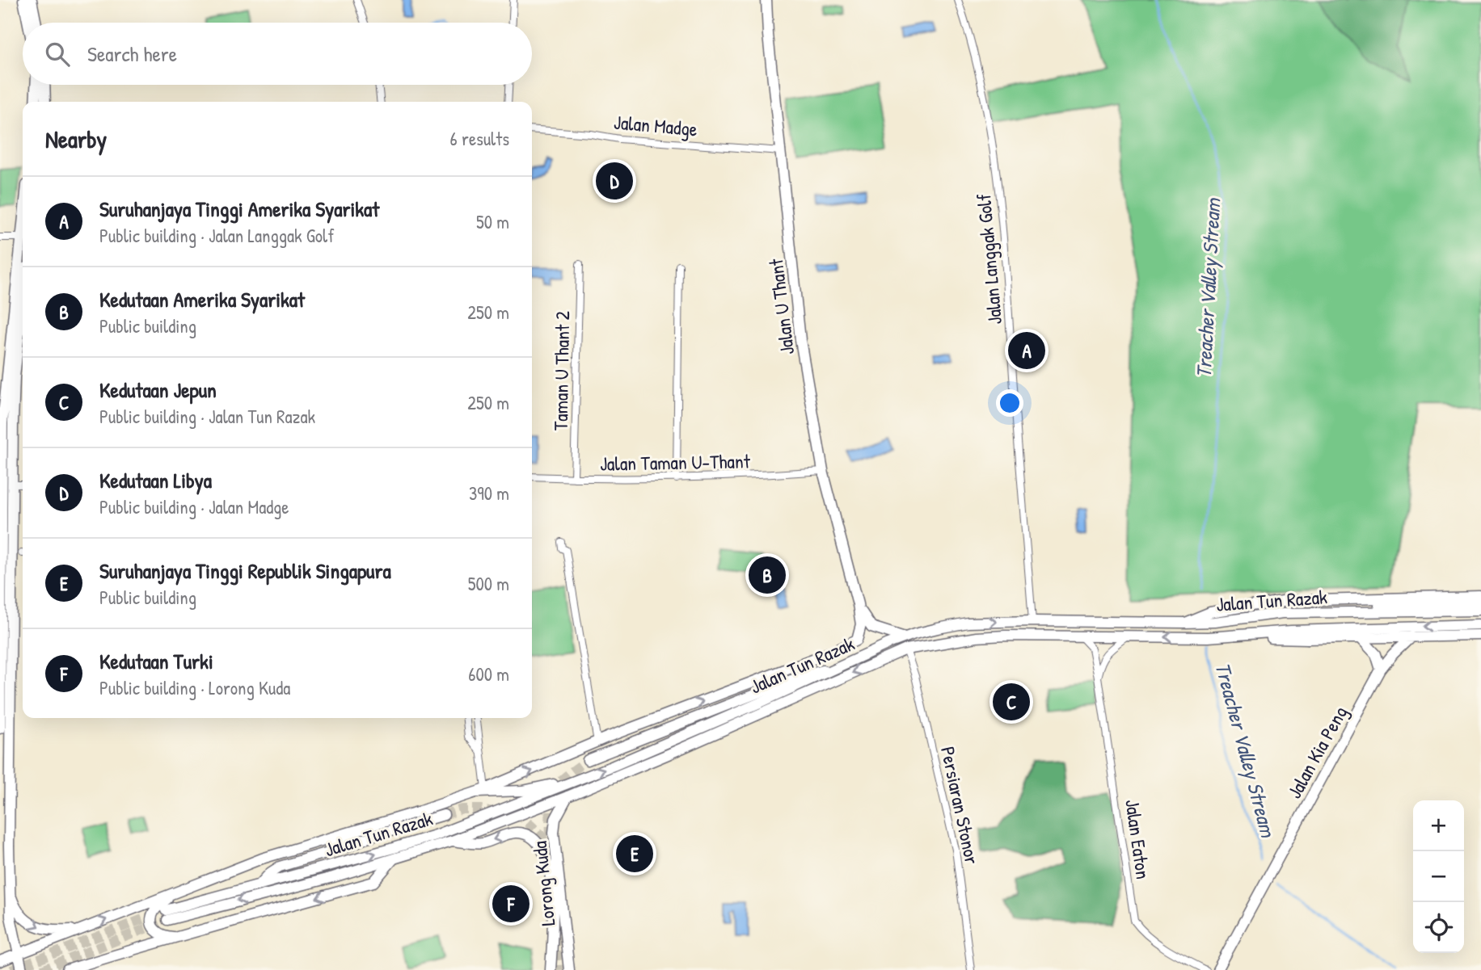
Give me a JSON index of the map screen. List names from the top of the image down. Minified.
{"streets":{"main road":["Jalan U Thant","Jalan Tun Razak","Jalan Kia Peng","Lorong Kuda"],"street":["Jalan Madge","Jalan Langgak Golf","Taman U Thant 2","Jalan Taman U-Thant","Persiaran Stonor","Jalan Eaton"]},"crossings":[["Jalan Madge","Jalan U Thant"],["Jalan Langgak Golf","Jalan Tun Razak"],["Jalan U Thant","Jalan Taman U-Thant"],["Jalan U Thant","Jalan Tun Razak"],["Taman U Thant 2","Jalan Taman U-Thant"],["Jalan Tun Razak","Persiaran Stonor"],["Jalan Tun Razak","Jalan Eaton"],["Jalan Tun Razak","Lorong Kuda"]],"water":["Treacher Valley Stream"],"page":{"search":"Search here","heading":["Nearby","6 results"],"pins":["D","A","B","C","E","F"],"list":[{"mark":"A","name":"Suruhanjaya Tinggi Amerika Syarikat","note":"Public building · Jalan Langgak Golf","value":"50 m"},{"mark":"B","name":"Kedutaan Amerika Syarikat","note":"Public building","value":"250 m"},{"mark":"C","name":"Kedutaan Jepun","note":"Public building · Jalan Tun Razak","value":"250 m"},{"mark":"D","name":"Kedutaan Libya","note":"Public building · Jalan Madge","value":"390 m"},{"mark":"E","name":"Suruhanjaya Tinggi Republik Singapura","note":"Public building","value":"500 m"},{"mark":"F","name":"Kedutaan Turki","note":"Public building · Lorong Kuda","value":"600 m"}],"map_buttons":["+","−"]}}
